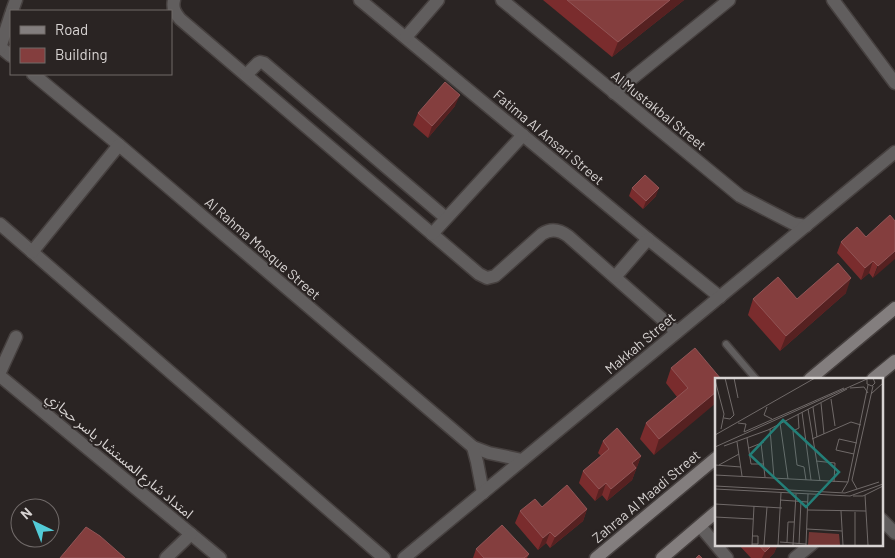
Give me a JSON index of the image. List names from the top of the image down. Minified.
{"streets":{"main road":["Zahraa Al Maadi Street"],"street":["Al Mustakbal Street","Fatima Al Ansari Street","Al Rahma Mosque Street","Makkah Street","امتداد شارع المستشار ياسر حجازي"]},"crossings":[["Al Mustakbal Street","Makkah Street"],["Fatima Al Ansari Street","Makkah Street"],["Al Rahma Mosque Street","Makkah Street"]],"legend":["Road","Building"],"north":"top left"}
